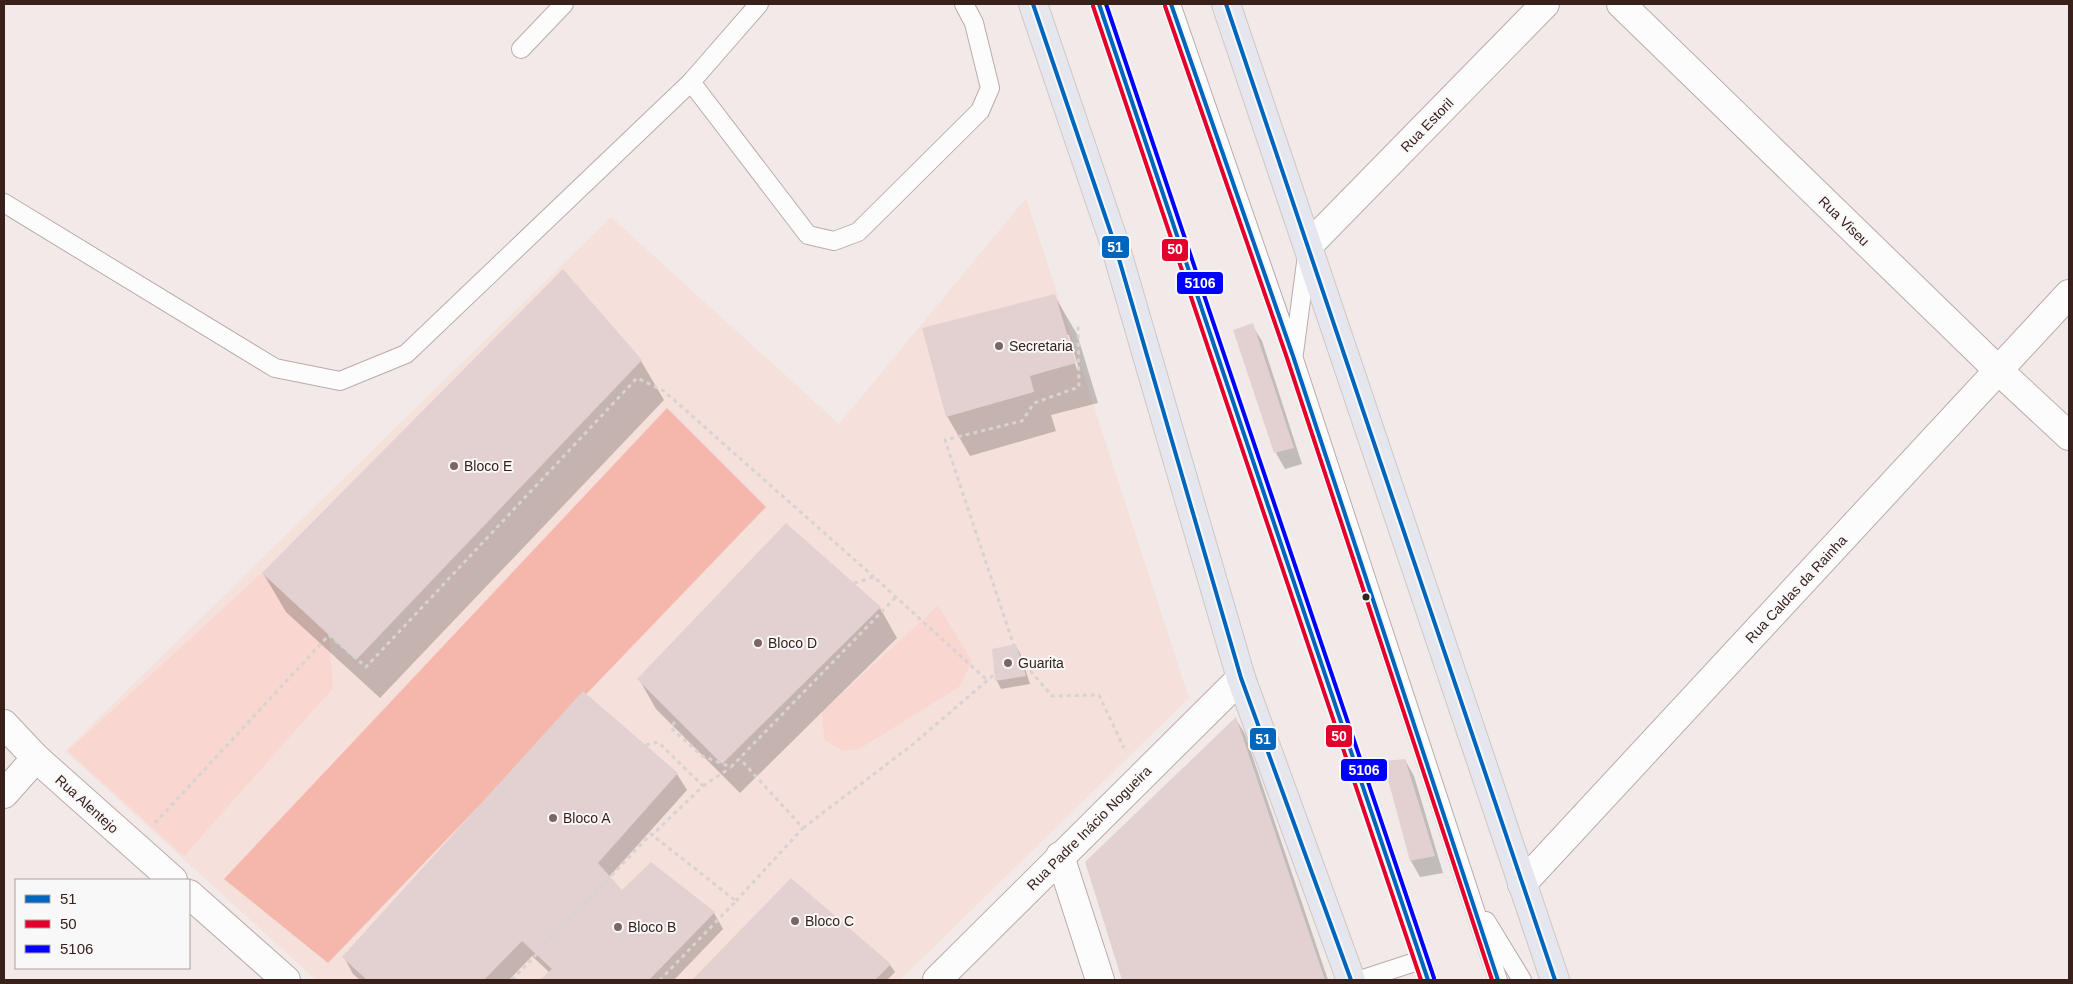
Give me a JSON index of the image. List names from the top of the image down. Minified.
{"streets":{"street":["Rua Estoril","Rua Viseu","Rua Caldas da Rainha","Rua Alentejo","Rua Padre Inácio Nogueira"]},"crossings":[["Rua Viseu","Rua Caldas da Rainha"]],"places":["Secretaria","Bloco E","Bloco D","Guarita","Bloco A","Bloco C","Bloco B"],"lines":["transit line 51","transit line 5106","transit line 50"],"legend":["51","50","5106"]}
